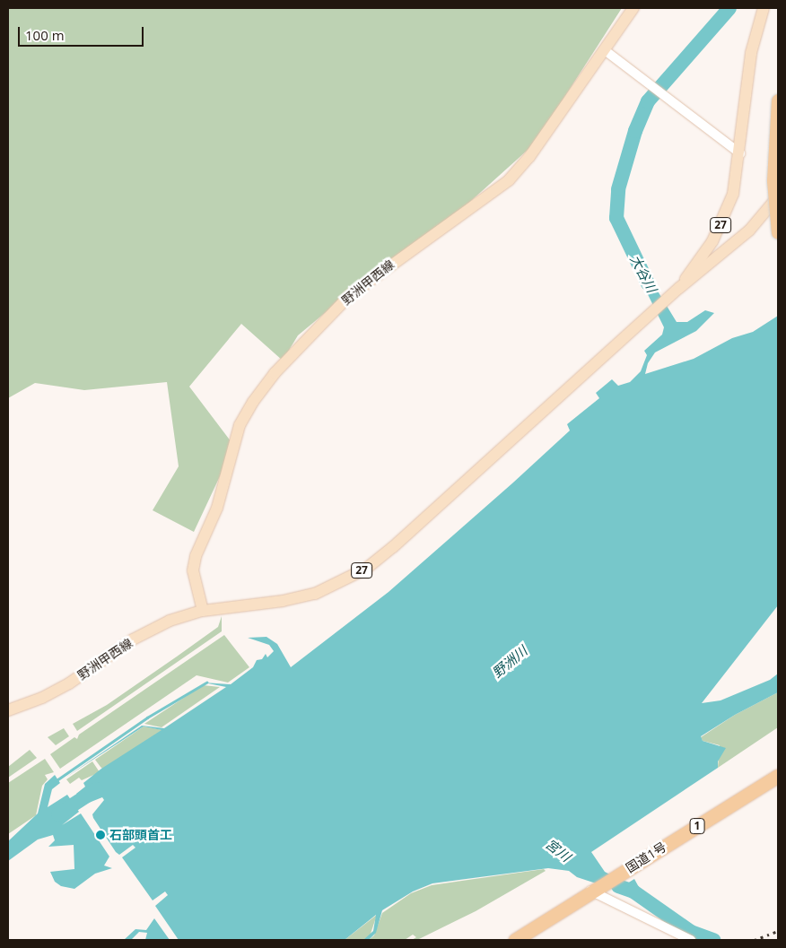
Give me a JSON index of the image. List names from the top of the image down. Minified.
{"streets":{"highway":["1","国道1号"],"main road":["27","野洲甲西線"]},"crossings":[["27","野洲甲西線"]],"water":["大谷川","野洲川","宮川"],"places":["石部頭首工"],"scale_bar":"100 m"}
